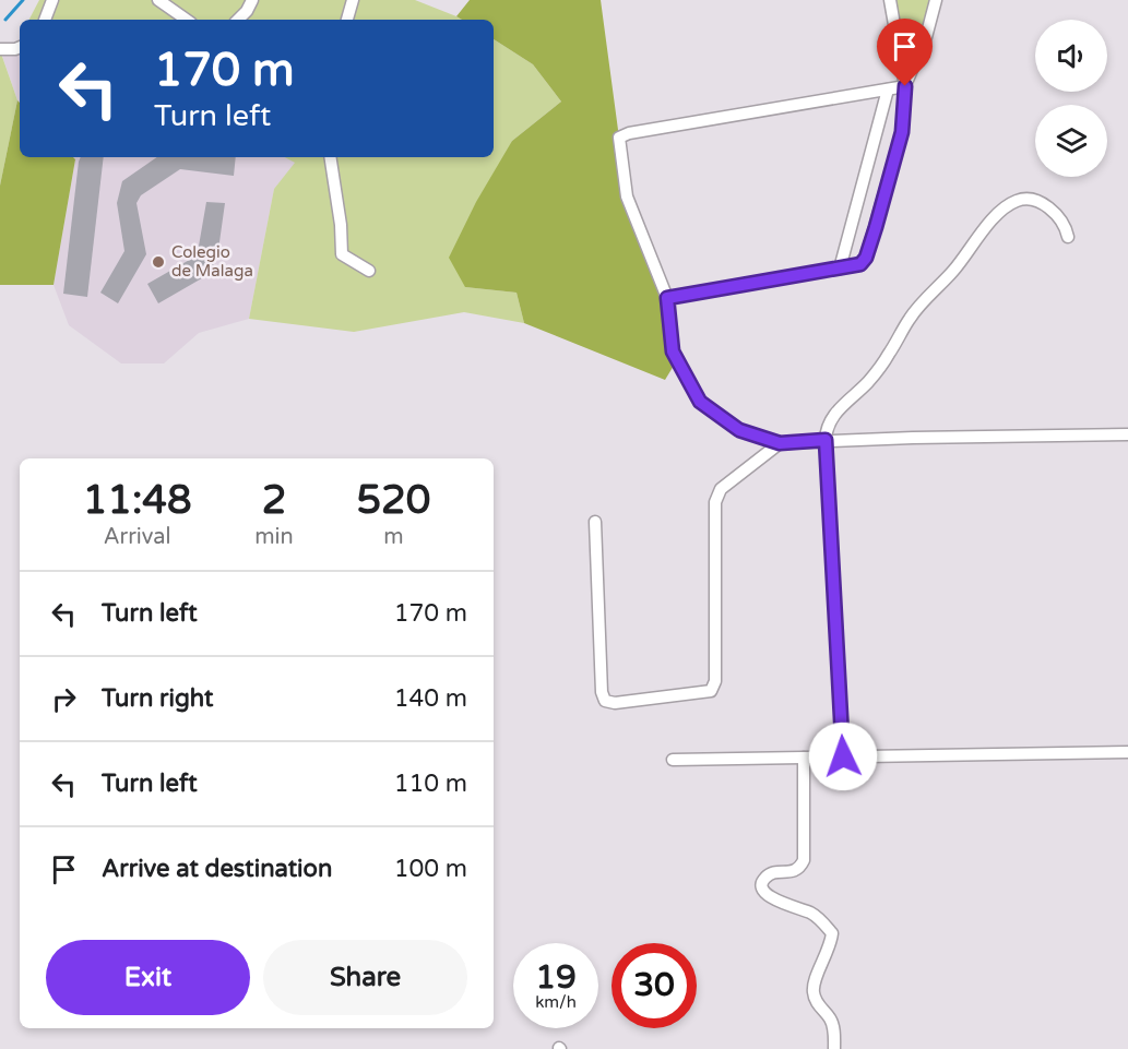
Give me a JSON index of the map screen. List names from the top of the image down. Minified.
{"places":["Colegio de Malaga"],"page":{"turn":["170 m","Turn left"],"eta":["11:48","Arrival","2","min","520","m"],"list":[{"name":"Turn left","value":"170 m"},{"name":"Turn right","value":"140 m"},{"name":"Turn left","value":"110 m"},{"name":"Arrive at destination","value":"100 m"}],"buttons":["Exit","Share"],"speed":"19 km/h","limit":"30"}}
